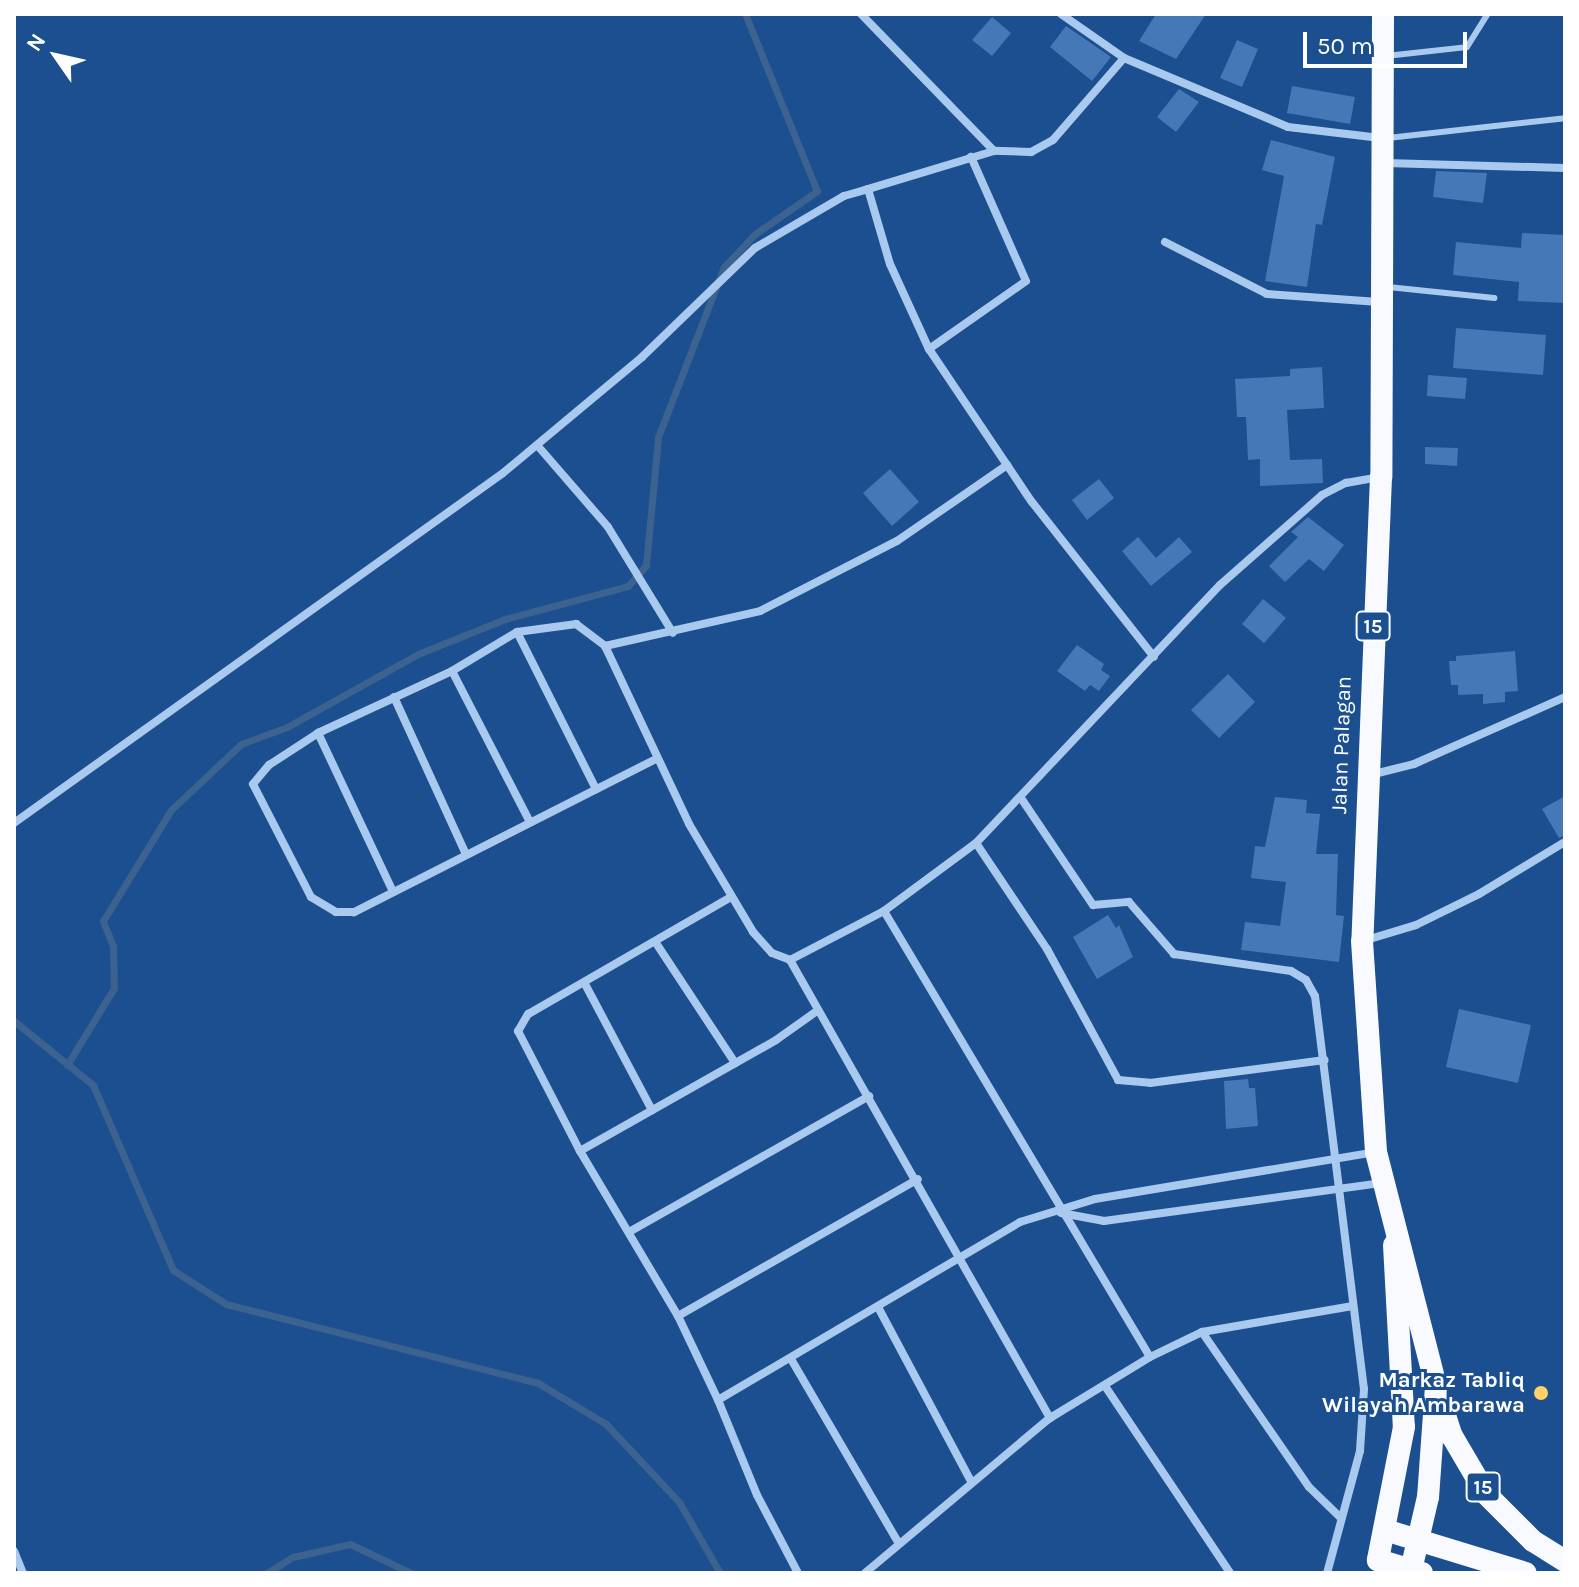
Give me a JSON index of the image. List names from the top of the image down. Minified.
{"streets":{"highway":["15","Jalan Palagan"]},"crossings":[["15","Jalan Palagan"]],"places":["Markaz Tabliq Wilayah Ambarawa"],"scale_bar":"50 m","north":"top left"}
